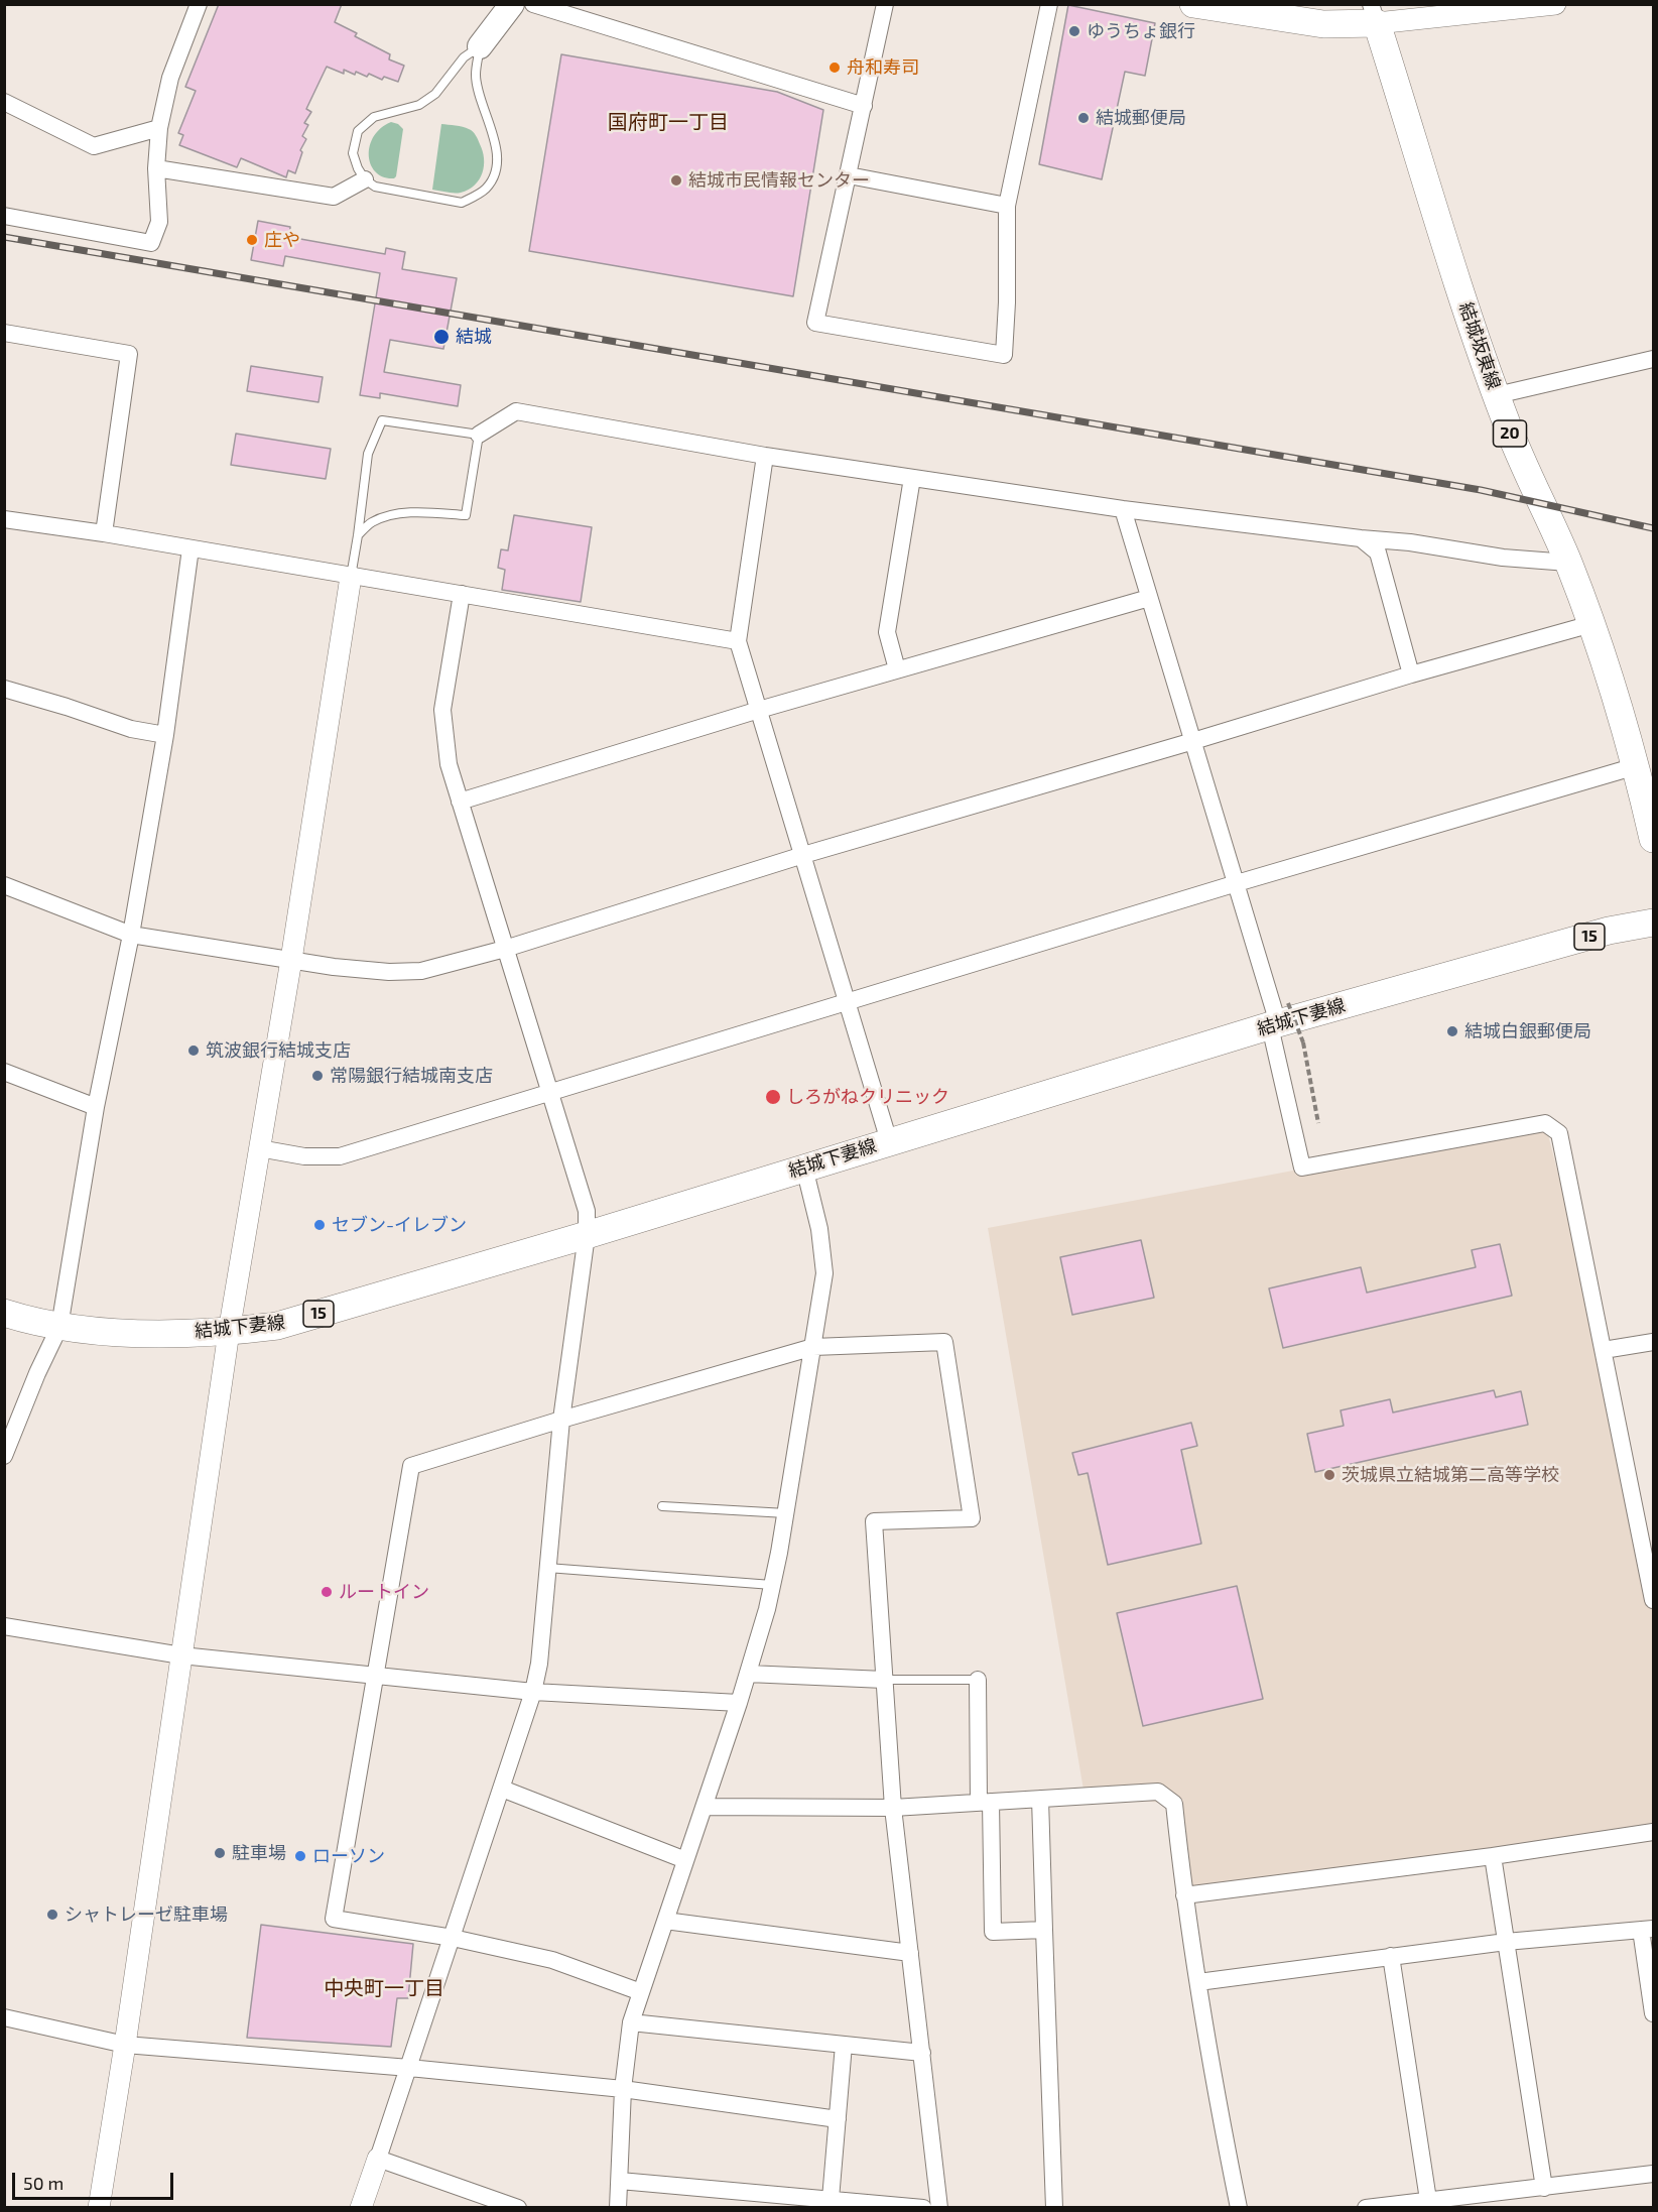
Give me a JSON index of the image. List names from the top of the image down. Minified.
{"streets":{"main road":["結城坂東線","20","15","結城下妻線"]},"districts":["国府町一丁目","中央町一丁目"],"places":["ゆうちょ銀行","舟和寿司","結城郵便局","結城市民情報センター","庄や","結城","結城白銀郵便局","筑波銀行結城支店","常陽銀行結城南支店","しろがねクリニック","セブン-イレブン","茨城県立結城第二高等学校","ルートイン","駐車場","ローソン","シャトレーゼ駐車場"],"scale_bar":"50 m"}
